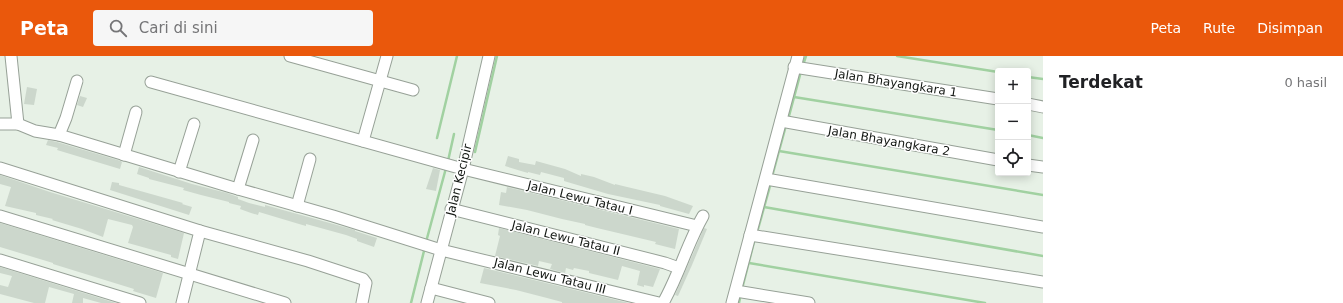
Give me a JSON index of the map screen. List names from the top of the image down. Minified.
{"streets":{"street":["Jalan Bhayangkara 1","Jalan Bhayangkara 2","Jalan Kecipir","Jalan Lewu Tatau I","Jalan Lewu Tatau II","Jalan Lewu Tatau III"]},"crossings":[["Jalan Kecipir","Jalan Lewu Tatau I"],["Jalan Kecipir","Jalan Lewu Tatau II"],["Jalan Kecipir","Jalan Lewu Tatau III"]],"page":{"header":"Peta","search":"Cari di sini","nav":["Peta","Rute","Disimpan"],"heading":["Terdekat","0 hasil"],"map_buttons":["+","−"]}}
